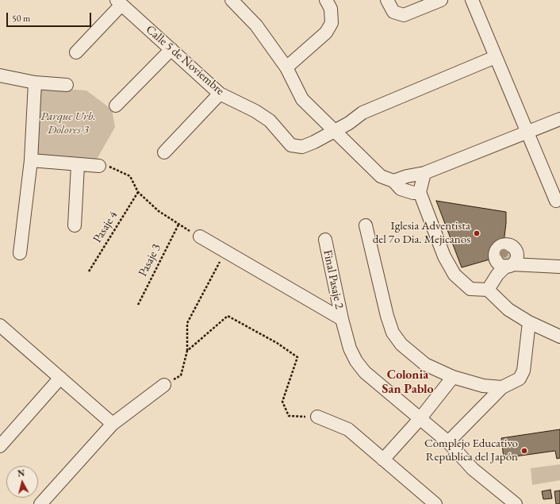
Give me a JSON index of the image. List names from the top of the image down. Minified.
{"streets":{"street":["Calle 5 de Noviembre","Final Pasaje 2"],"path":["Pasaje 4","Pasaje 3"]},"districts":["Colonia San Pablo"],"parks":["Parque Urb. Dolores 3"],"places":["Iglesia Adventista del 7o Dia. Mejicanos","Complejo Educativo República del Japón"],"scale_bar":"50 m","north":"top"}
